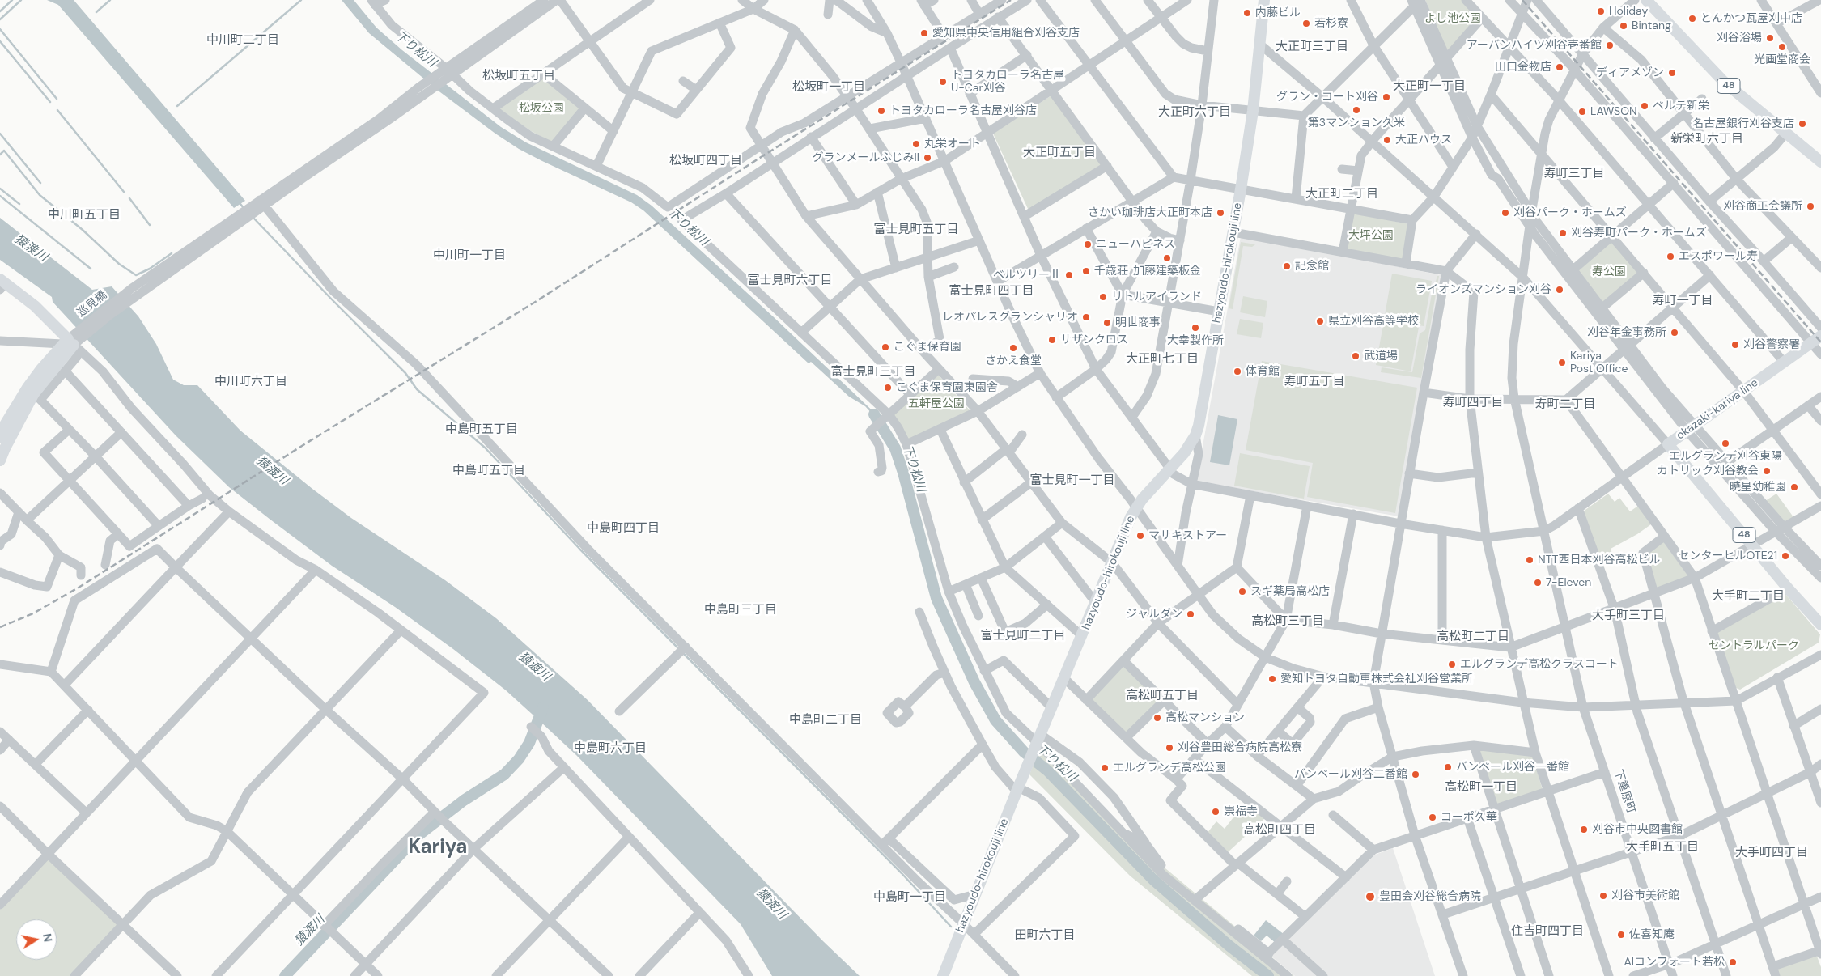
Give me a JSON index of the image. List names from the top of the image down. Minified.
{"streets":{"main road":["48","hazyoudo-hirokouji line","okazaki-kariya line"],"street":["巡見橋","下重原町"]},"districts":["中川町二丁目","大正町三丁目","松坂町五丁目","大正町一丁目","松坂町一丁目","大正町六丁目","新栄町六丁目","大正町五丁目","松坂町四丁目","寿町三丁目","大正町二丁目","中川町五丁目","富士見町五丁目","中川町一丁目","富士見町六丁目","富士見町四丁目","寿町一丁目","大正町七丁目","富士見町三丁目","中川町六丁目","寿町五丁目","寿町四丁目","寿町二丁目","中島町五丁目","中島町五丁目","富士見町一丁目","中島町四丁目","大手町二丁目","中島町三丁目","大手町三丁目","高松町三丁目","富士見町二丁目","高松町二丁目","高松町五丁目","中島町二丁目","中島町六丁目","高松町一丁目","高松町四丁目","大手町五丁目","Kariya","大手町四丁目","中島町一丁目","住吉町四丁目","田町六丁目"],"water":["下り松川","猿渡川"],"parks":["よし池公園","松坂公園","大坪公園","寿公園","五軒屋公園","セントラルパーク"],"places":["Holiday","内藤ビル","とんかつ瓦屋刈中店","若杉寮","Bintang","愛知県中央信用組合刈谷支店","刈谷浴場","アーバンハイツ刈谷壱番館","光画堂商会","田口金物店","ディアメゾン","トヨタカローラ名古屋 U-Car刈谷","グラン・コート刈谷","ベルテ新栄","第3マンション久米","トヨタカローラ名古屋刈谷店","LAWSON","名古屋銀行刈谷支店","大正ハウス","丸栄オート","グランメールふじみII","刈谷商工会議所","さかい珈琲店大正町本店","刈谷パーク・ホームズ","刈谷寿町パーク・ホームズ","ニューハピネス","エスポワール寿","加藤建築板金","記念館","千歳荘","ベルツリーⅡ","ライオンズマンション刈谷","リトルアイランド","レオパレスグランシャリオ","県立刈谷高等学校","明世商事","大幸製作所","刈谷年金事務所","サザンクロス","刈谷警察署","こぐま保育園","さかえ食堂","武道場","Kariya Post Office","体育館","こぐま保育園東園舎","エルグランデ刈谷東陽","カトリック刈谷教会","暁星幼稚園","マサキストアー","センターヒルOTE21","NTT西日本刈谷高松ビル","7-Eleven","スギ薬局高松店","ジャルダン","エルグランデ高松クラスコート","愛知トヨタ自動車株式会社刈谷営業所","高松マンション","刈谷豊田総合病院高松寮","バンベール刈谷一番館","エルグランデ高松公園","バンベール刈谷二番館","崇福寺","コーポ久華","刈谷市中央図書館","刈谷市美術館","豊田会刈谷総合病院","佐喜知庵","AIコンフォート若松"],"north":"right"}
